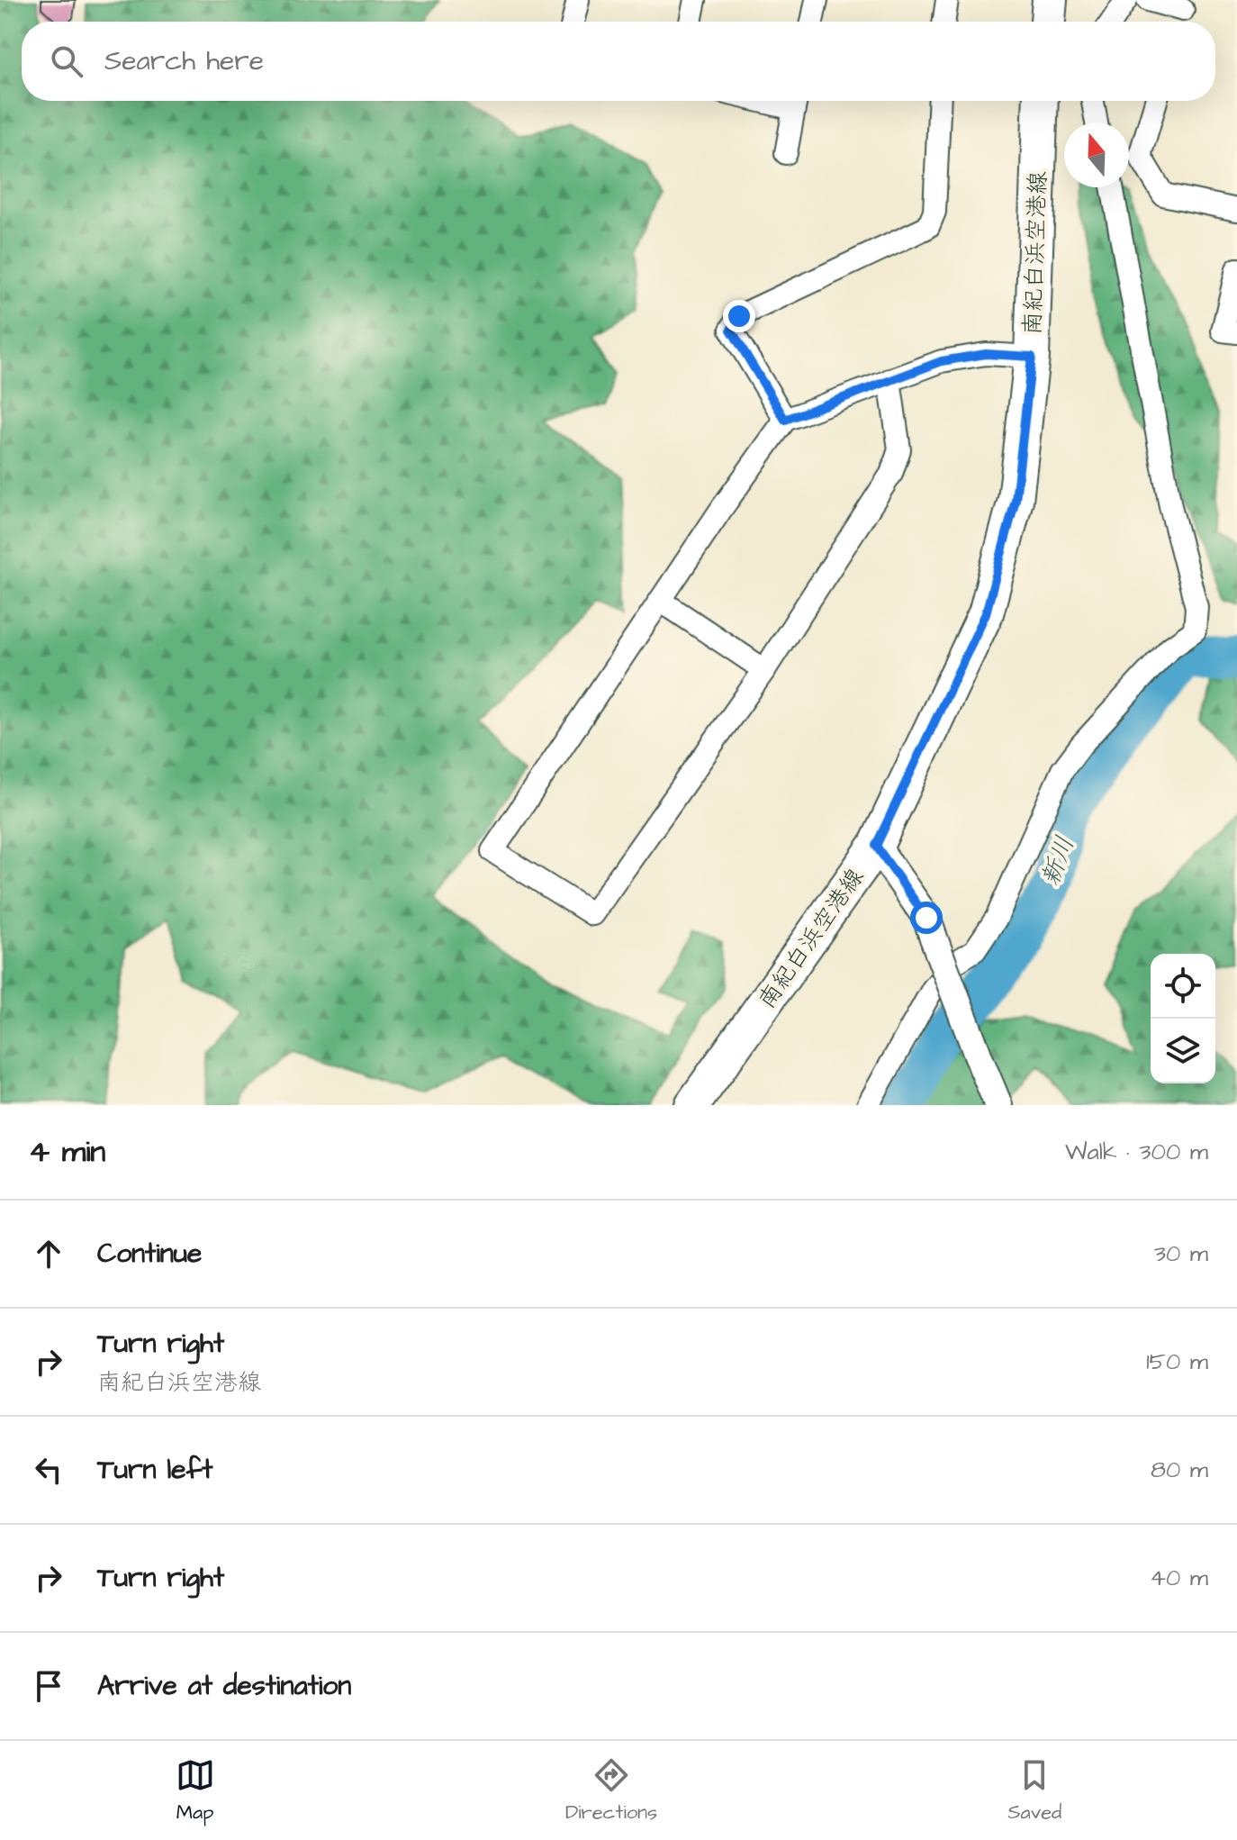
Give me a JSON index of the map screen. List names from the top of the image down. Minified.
{"streets":{"main road":["南紀白浜空港線"]},"water":["新川"],"north":"top","page":{"search":"Search here","heading":["4 min","Walk · 300 m"],"list":[["Continue","30 m"],["Turn right","南紀白浜空港線","150 m"],["Turn left","80 m"],["Turn right","40 m"],"Arrive at destination"],"nav":["Map","Directions","Saved"]}}
